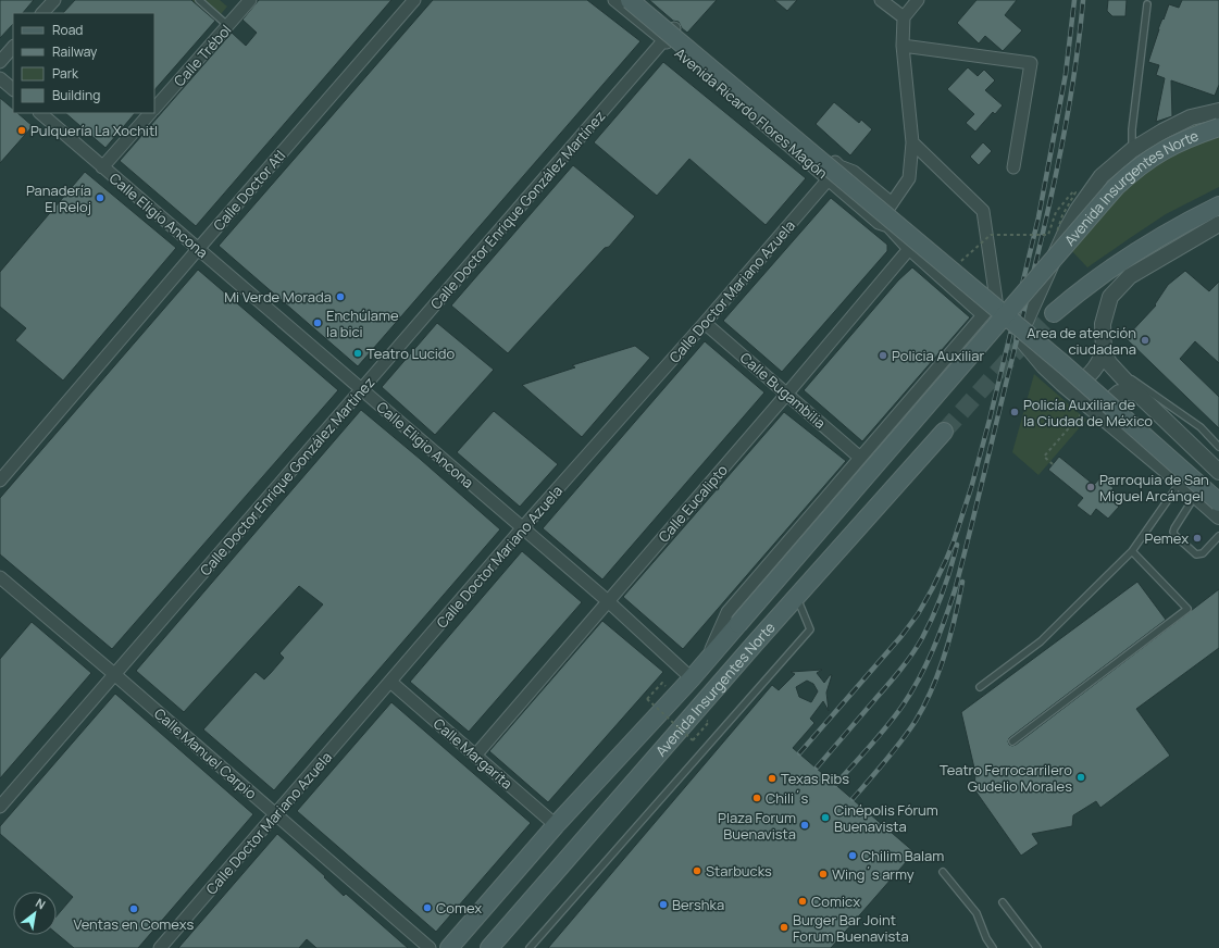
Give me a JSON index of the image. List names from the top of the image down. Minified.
{"streets":{"main road":["Avenida Ricardo Flores Magón","Avenida Insurgentes Norte"],"street":["Calle Trébol","Calle Doctor Atl","Calle Doctor Enrique González Martínez","Calle Eligio Ancona","Calle Doctor Mariano Azuela","Calle Bugambilia","Calle Eucalipto","Calle Manuel Carpio","Calle Margarita"]},"crossings":[["Avenida Ricardo Flores Magón","Avenida Insurgentes Norte"],["Avenida Ricardo Flores Magón","Calle Doctor Enrique González Martínez"],["Avenida Ricardo Flores Magón","Calle Doctor Mariano Azuela"],["Avenida Ricardo Flores Magón","Calle Eucalipto"],["Calle Doctor Atl","Calle Eligio Ancona"],["Avenida Insurgentes Norte","Calle Eligio Ancona"],["Avenida Insurgentes Norte","Calle Bugambilia"],["Avenida Insurgentes Norte","Calle Margarita"],["Calle Doctor Enrique González Martínez","Calle Eligio Ancona"],["Calle Doctor Enrique González Martínez","Calle Manuel Carpio"],["Calle Eligio Ancona","Calle Doctor Mariano Azuela"],["Calle Eligio Ancona","Calle Eucalipto"],["Calle Doctor Mariano Azuela","Calle Bugambilia"],["Calle Doctor Mariano Azuela","Calle Manuel Carpio"],["Calle Doctor Mariano Azuela","Calle Margarita"],["Calle Bugambilia","Calle Eucalipto"],["Calle Eucalipto","Calle Margarita"]],"places":["Pulquería La Xochitl","Panadería El Reloj","Mi Verde Morada","Enchúlame la bici","Area de atención ciudadana","Teatro Lucido","Policia Auxiliar","Policía Auxiliar de la Ciudad de México","Parroquia de San Miguel Arcángel","Pemex","Teatro Ferrocarrilero Gudelio Morales","Texas Ribs","Chili´s","Cinépolis Fórum Buenavista","Plaza Forum Buenavista","Chilim Balam","Starbucks","Wing´s army","Comicx","Bershka","Comex","Ventas en Comexs","Burger Bar Joint Forum Buenavista"],"legend":["Road","Railway","Park","Building"],"north":"top right"}
